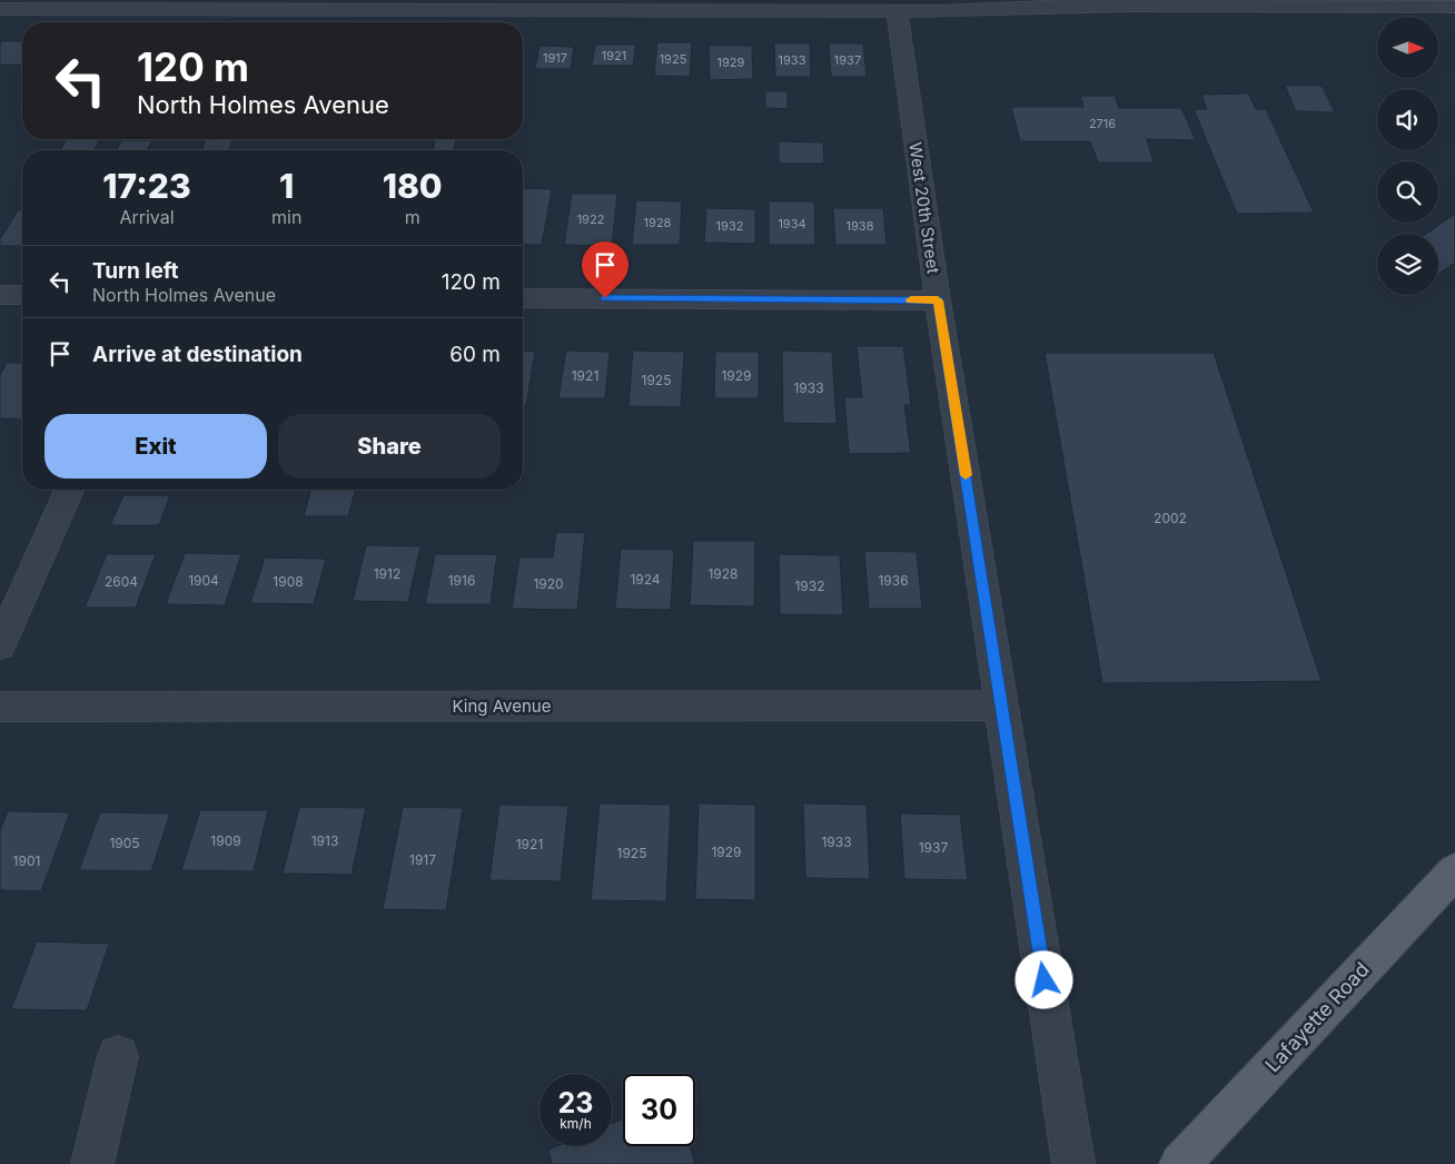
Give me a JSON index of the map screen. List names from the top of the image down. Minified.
{"streets":{"main road":["Lafayette Road"],"street":["West 20th Street","King Avenue"]},"crossings":[["West 20th Street","King Avenue"]],"house_numbers":["1921","1917","1925","1933","1937","1929","2716","1922","1928","1934","1932","1938","1921","1929","1925","1933","2002","1912","1928","1924","1904","1916","1936","2604","1908","1920","1932","1909","1913","1933","1905","1921","1937","1929","1925","1917","1901"],"north":"right","page":{"turn":["120 m","North Holmes Avenue"],"eta":["17:23","Arrival","1","min","180","m"],"list":[{"name":"Turn left","note":"North Holmes Avenue","value":"120 m"},{"name":"Arrive at destination","value":"60 m"}],"buttons":["Exit","Share"],"speed":"23 km/h","limit":"30"}}
